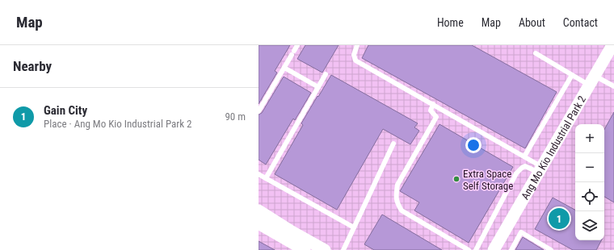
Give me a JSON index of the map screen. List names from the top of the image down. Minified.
{"streets":{"street":["Ang Mo Kio Industrial Park 2"]},"places":["Extra Space Self Storage"],"page":{"header":"Map","nav":["Home","Map","About","Contact"],"heading":"Nearby","list":[{"mark":"1","name":"Gain City","note":"Place · Ang Mo Kio Industrial Park 2","value":"90 m"}],"map_buttons":["+","−"],"pins":"1"}}
